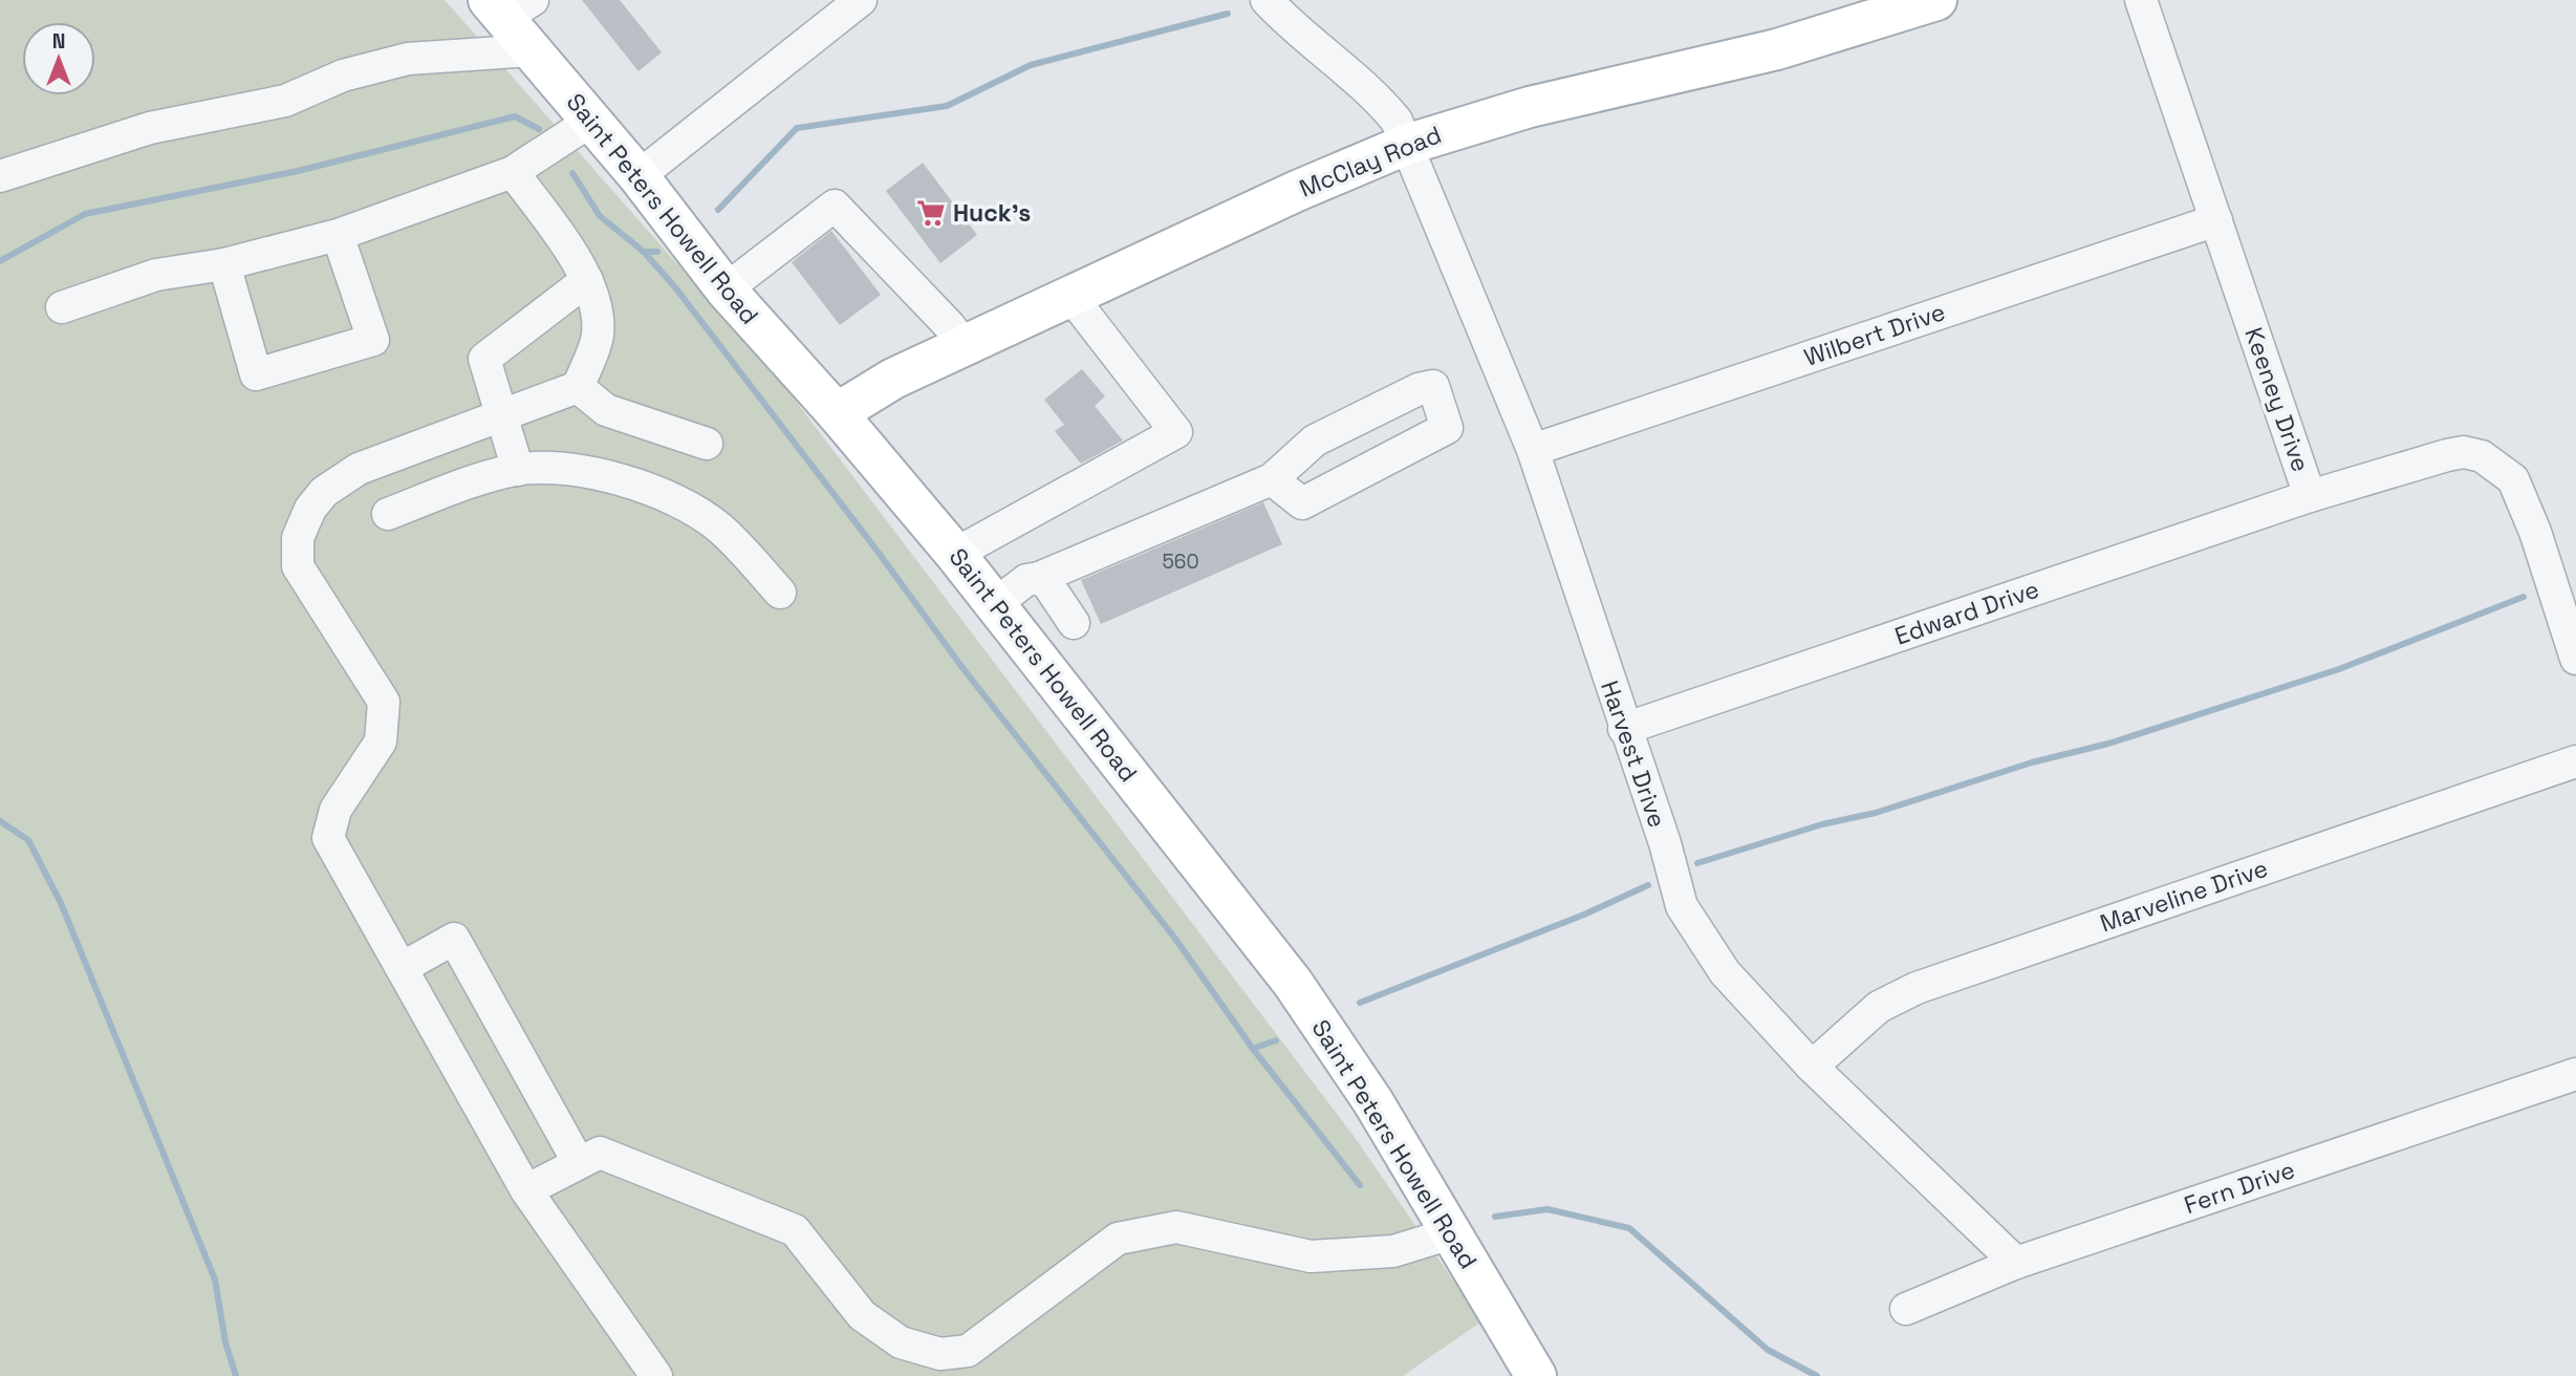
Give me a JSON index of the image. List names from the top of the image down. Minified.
{"streets":{"main road":["McClay Road","Saint Peters Howell Road"],"street":["Wilbert Drive","Keeney Drive","Edward Drive","Harvest Drive","Marveline Drive","Fern Drive"]},"crossings":[["McClay Road","Saint Peters Howell Road"],["McClay Road","Harvest Drive"],["Wilbert Drive","Keeney Drive"],["Wilbert Drive","Harvest Drive"],["Keeney Drive","Edward Drive"],["Edward Drive","Harvest Drive"],["Harvest Drive","Marveline Drive"],["Harvest Drive","Fern Drive"]],"places":{"supermarket":["Huck's"]},"house_numbers":["560"],"north":"top"}
